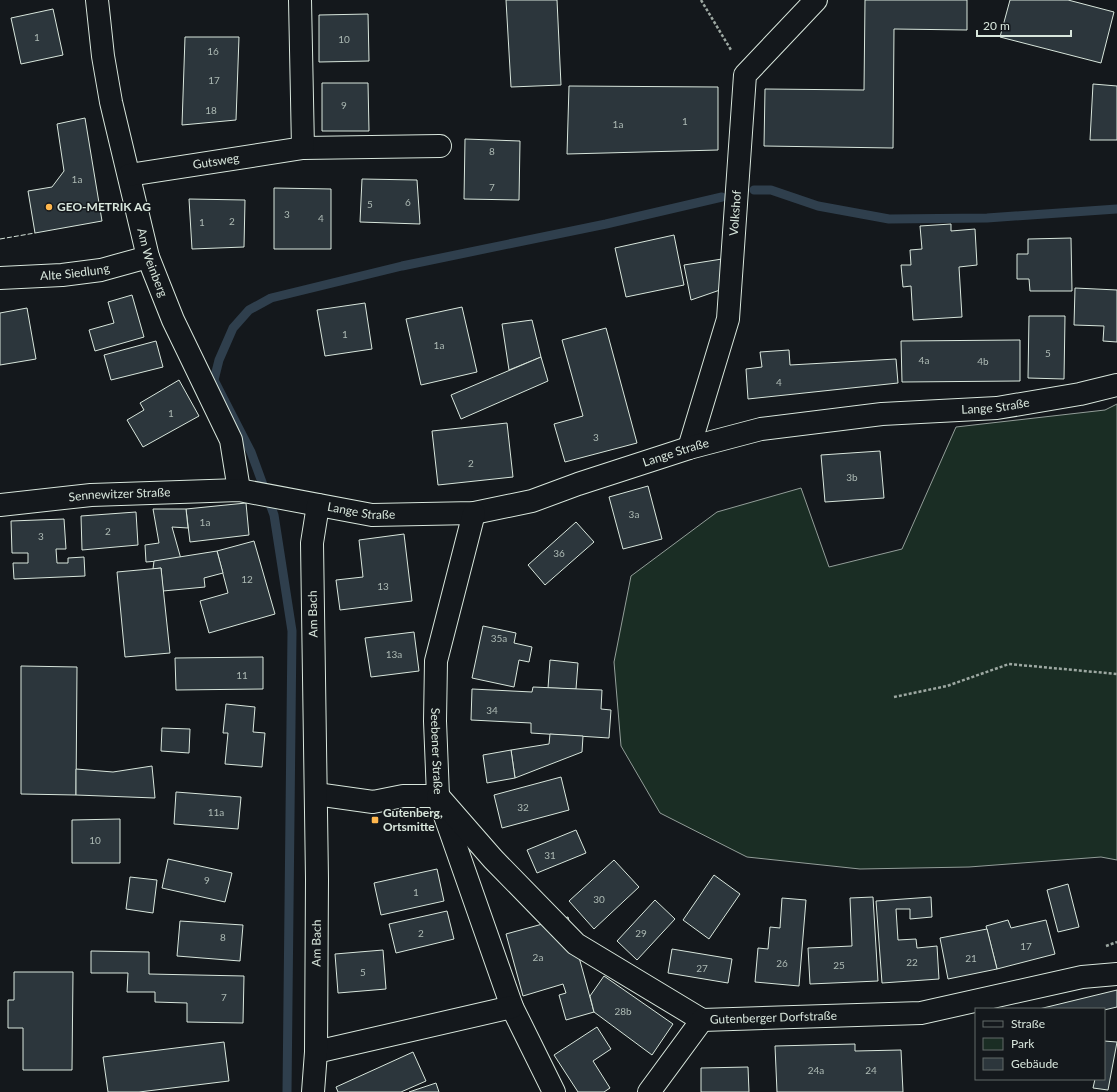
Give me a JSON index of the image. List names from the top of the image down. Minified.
{"streets":{"street":["Gutsweg","Volkshof","Am Weinberg","Alte Siedlung","Lange Straße","Sennewitzer Straße","Am Bach","Seebener Straße","Gutenberger Dorfstraße"]},"crossings":[["Gutsweg","Am Weinberg"],["Volkshof","Lange Straße"],["Am Weinberg","Alte Siedlung"],["Am Weinberg","Lange Straße"],["Am Weinberg","Sennewitzer Straße"],["Lange Straße","Sennewitzer Straße"],["Lange Straße","Am Bach"],["Lange Straße","Seebener Straße"],["Seebener Straße","Gutenberger Dorfstraße"]],"places":{"other":["GEO-METRIK AG"],"transit":["Gutenberg, Ortsmitte"]},"house_numbers":["1","10","16","17","9","18","1","1a","8","1a","7","6","5","3","4","2","1","1","1a","5","4a","4b","4","1","3","2","3b","3a","1a","2","3","36","12","13","35a","13a","11","34","32","11a","10","31","9","1","30","2","29","8","17","2a","21","22","26","25","27","5","7","28b","24a","24"],"legend":["Straße","Park","Gebäude"],"scale_bar":"20 m"}
